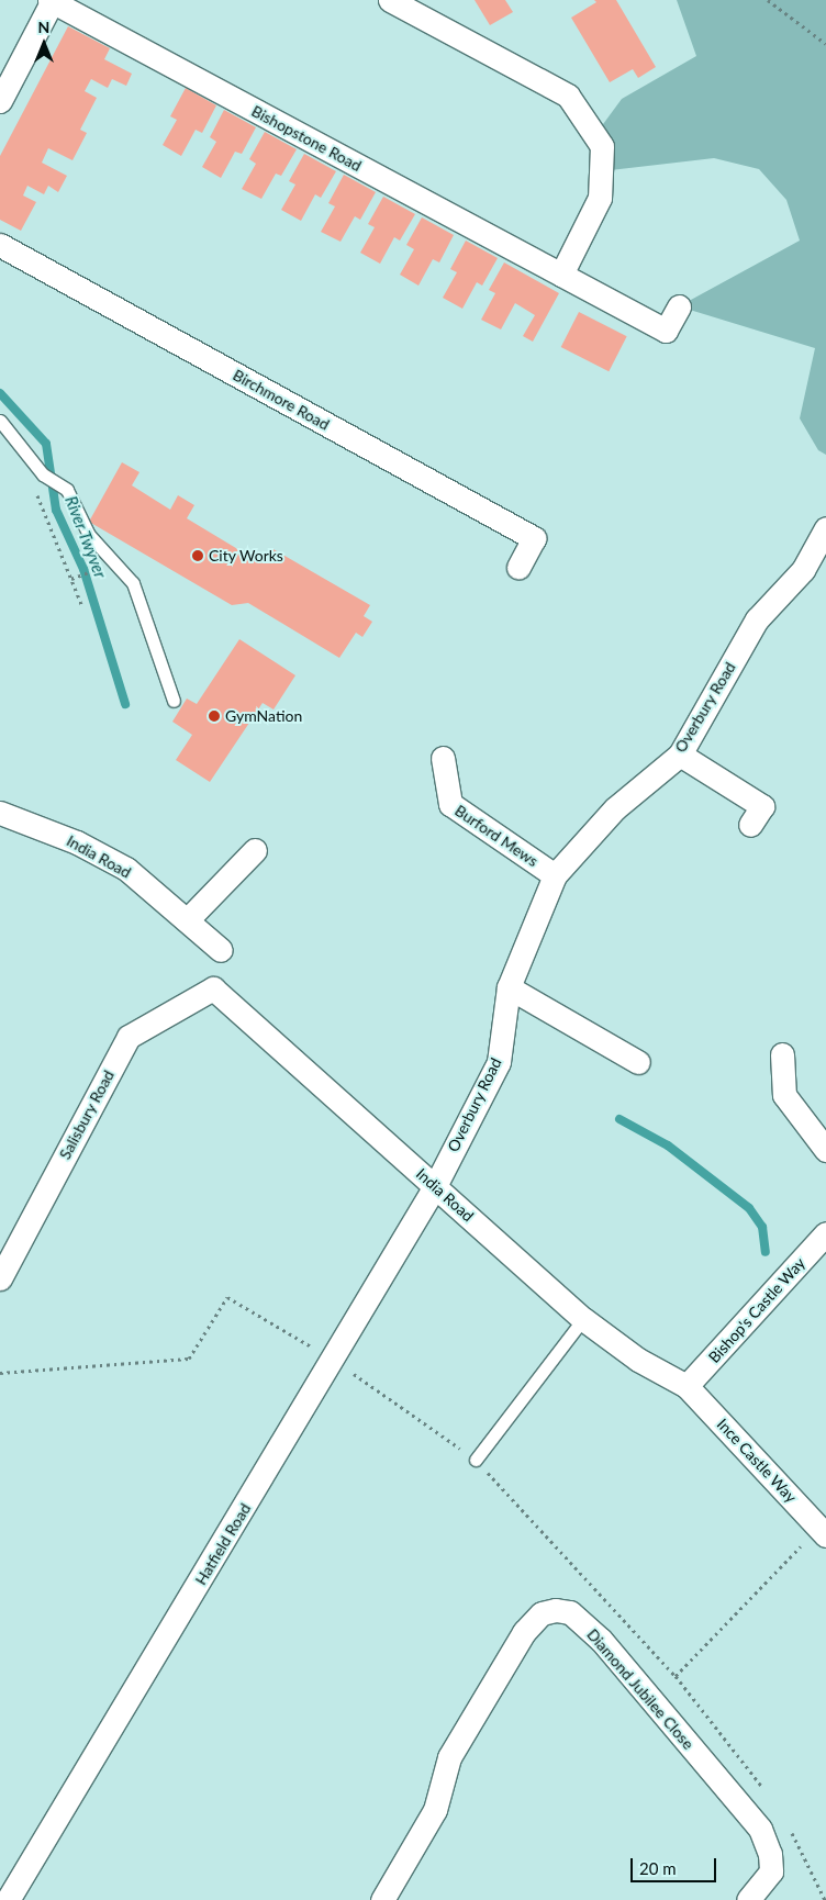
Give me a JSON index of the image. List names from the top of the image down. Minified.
{"streets":{"street":["Bishopstone Road","Birchmore Road","Overbury Road","Burford Mews","India Road","Salisbury Road","Bishop's Castle Way","Ince Castle Way","Hatfield Road","Diamond Jubilee Close"]},"crossings":[["Overbury Road","Burford Mews"],["Overbury Road","India Road"],["Overbury Road","Hatfield Road"],["India Road","Salisbury Road"],["India Road","Bishop's Castle Way"],["India Road","Ince Castle Way"],["India Road","Hatfield Road"],["Bishop's Castle Way","Ince Castle Way"]],"water":["River Twyver"],"places":["City Works","GymNation"],"scale_bar":"20 m","north":"top"}
